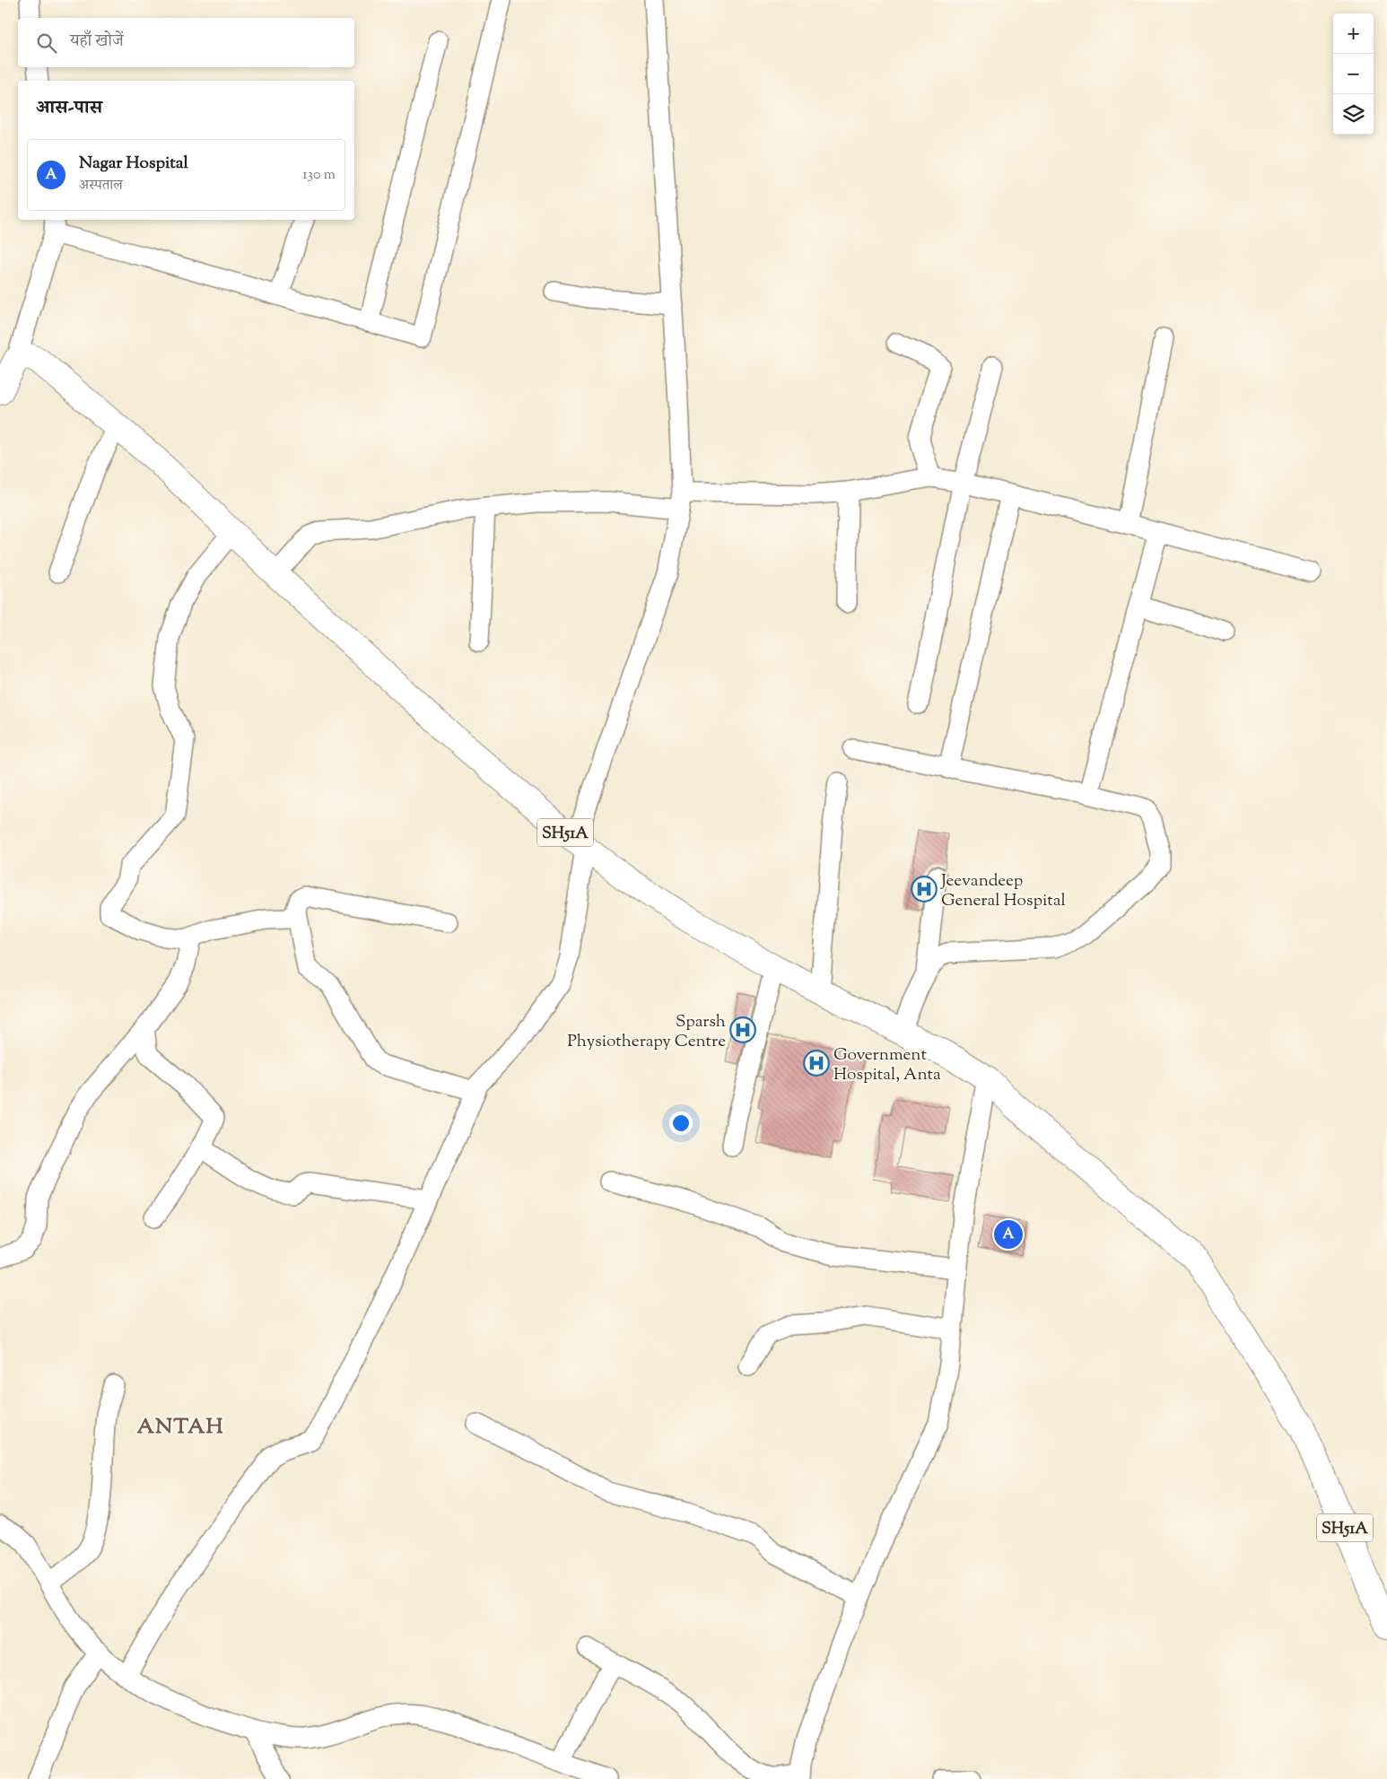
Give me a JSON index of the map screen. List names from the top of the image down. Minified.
{"streets":{"main road":["SH51A"]},"districts":["ANTAH"],"places":{"hospital":["Jeevandeep General Hospital","Sparsh Physiotherapy Centre","Government Hospital, Anta"]},"page":{"map_buttons":["+","−"],"search":"यहाँ खोजें","heading":"आस-पास","list":[{"mark":"A","name":"Nagar Hospital","note":"अस्पताल","value":"130 m"}],"pins":"A"}}
